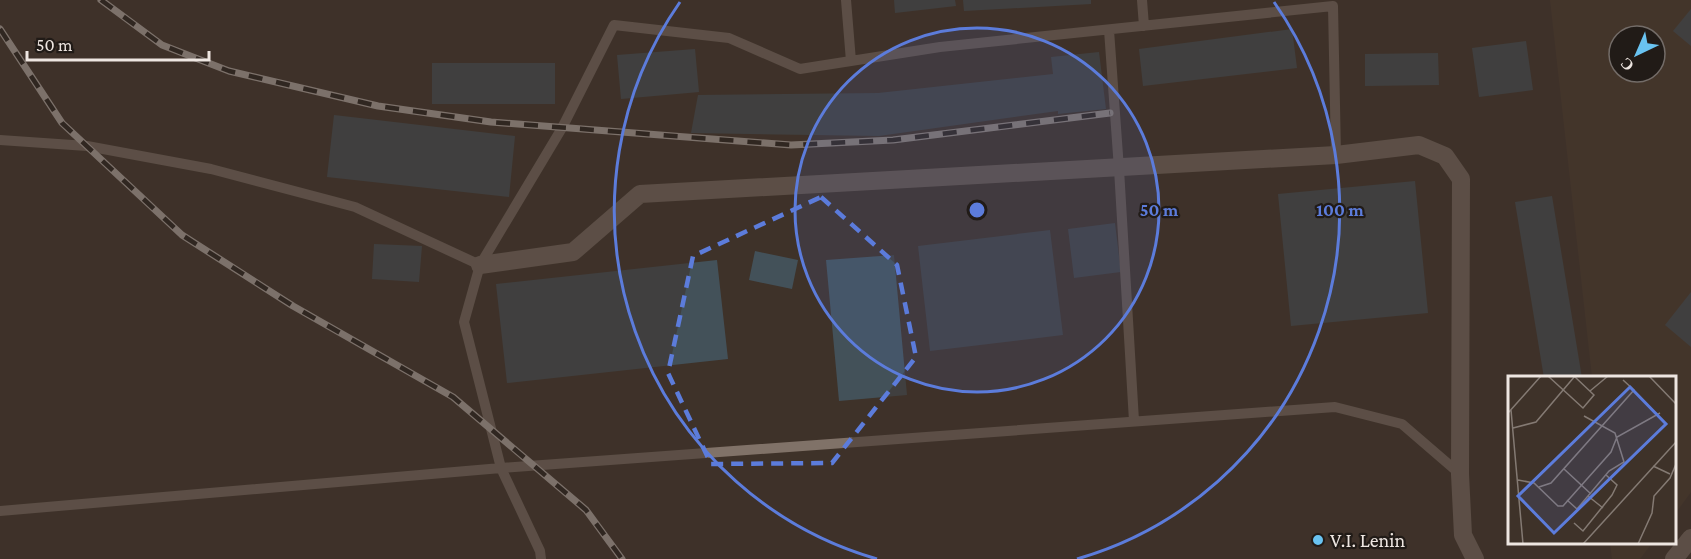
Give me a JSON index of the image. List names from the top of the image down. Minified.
{"places":["V.I. Lenin"],"scale_bar":"50 m","north":"bottom left","rings":["50 m","100 m"]}
